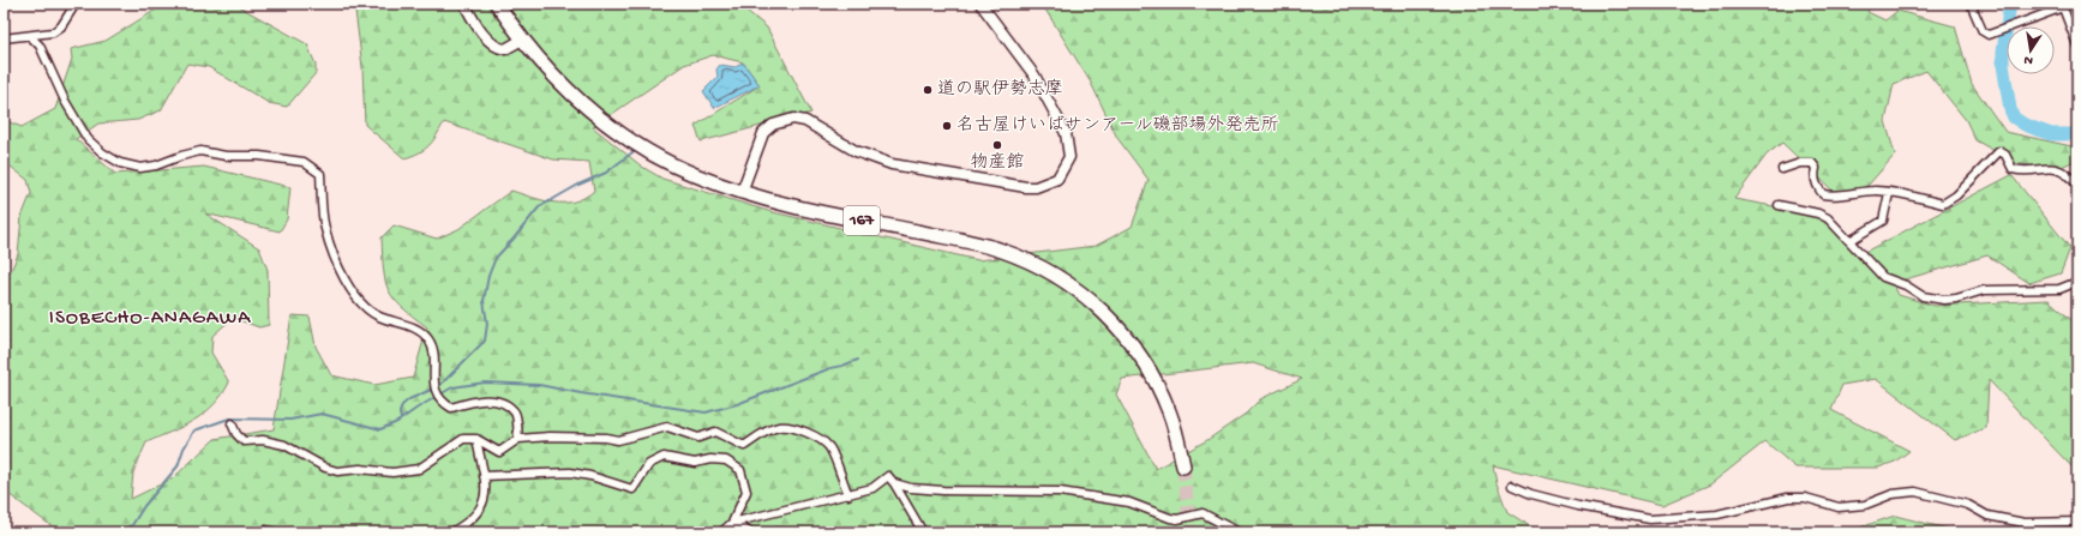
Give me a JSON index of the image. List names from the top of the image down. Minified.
{"streets":{"highway":["167"]},"districts":["ISOBECHO-ANAGAWA"],"places":["道の駅伊勢志摩","名古屋けいばサンアール磯部場外発売所","物産館"],"north":"bottom"}
